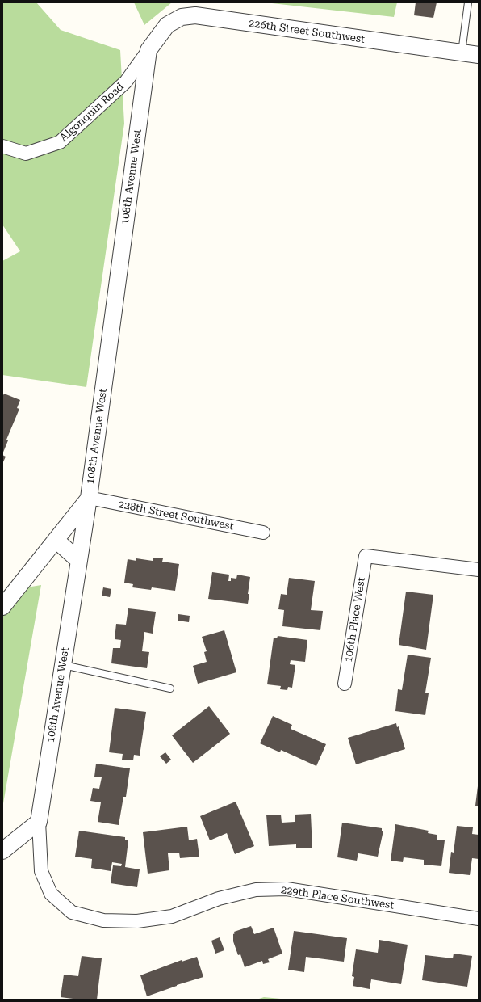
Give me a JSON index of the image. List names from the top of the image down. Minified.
{"streets":{"street":["226th Street Southwest","Algonquin Road","108th Avenue West","228th Street Southwest","106th Place West","229th Place Southwest"]},"crossings":[["226th Street Southwest","Algonquin Road"],["226th Street Southwest","108th Avenue West"],["Algonquin Road","108th Avenue West"],["108th Avenue West","228th Street Southwest"],["108th Avenue West","229th Place Southwest"]]}
